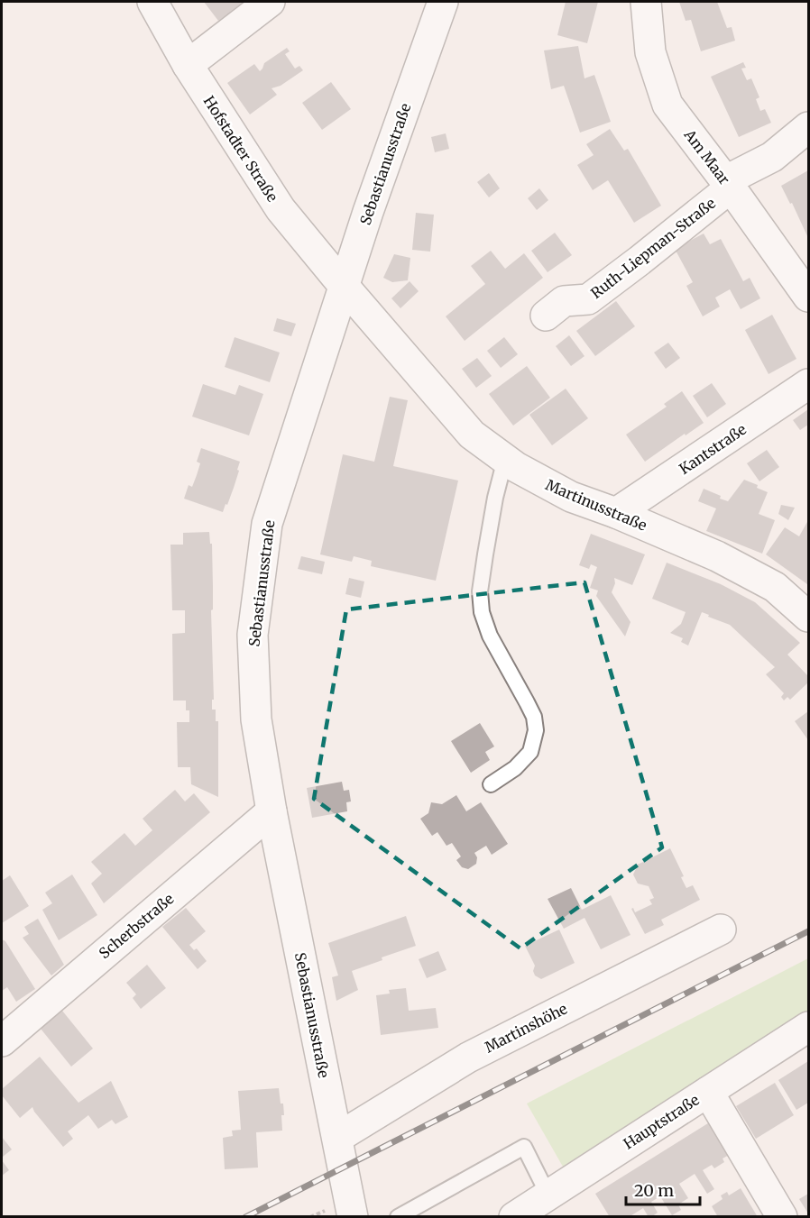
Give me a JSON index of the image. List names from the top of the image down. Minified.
{"streets":{"street":["Hofstadter Straße","Am Maar","Sebastianusstraße","Ruth-Liepman-Straße","Kantstraße","Martinusstraße","Scherbstraße","Martinshöhe","Hauptstraße"]},"crossings":[["Hofstadter Straße","Sebastianusstraße"],["Hofstadter Straße","Martinusstraße"],["Am Maar","Ruth-Liepman-Straße"],["Sebastianusstraße","Martinusstraße"],["Sebastianusstraße","Scherbstraße"],["Sebastianusstraße","Martinshöhe"],["Kantstraße","Martinusstraße"]],"scale_bar":"20 m"}
